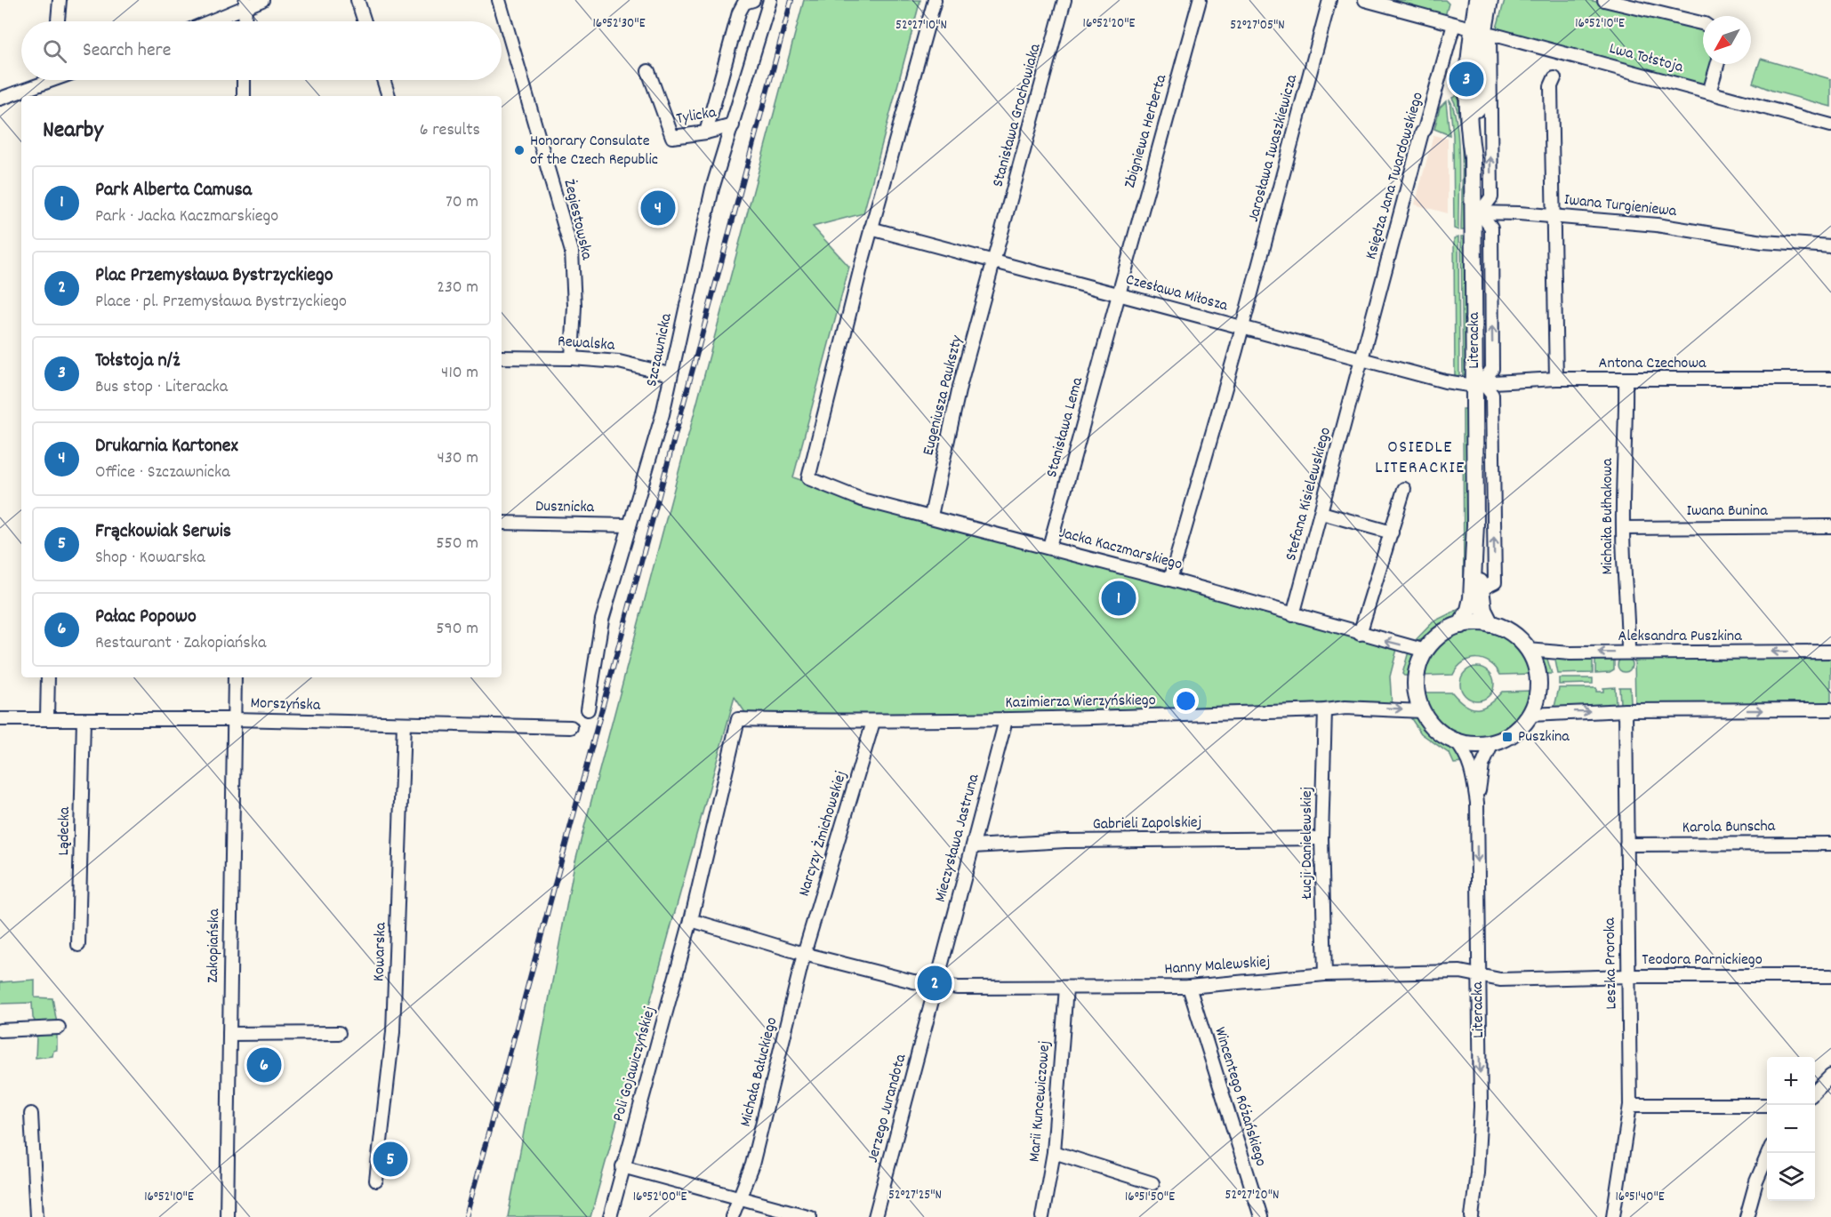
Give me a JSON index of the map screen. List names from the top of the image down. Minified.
{"streets":{"street":["Lwa Tołstoja","Stanisława Grochowiaka","Tylicka","Zbigniewa Herberta","Jarosława Iwaszkiewicza","Księdza Jana Twardowskiego","Iwana Turgieniewa","Żegiestowska","Czesława Miłosza","Literacka","Rewalska","Szczawnicka","Antona Czechowa","Eugeniusza Paukszty","Stanisława Lema","Stefana Kisielewskiego","Dusznicka","Iwana Bunina","Michaiła Bułhakowa","Jacka Kaczmarskiego","Aleksandra Puszkina","Kazimierza Wierzyńskiego","Morszyńska","Gabrieli Zapolskiej","Karola Bunscha","Lądecka","Narcyzy Żmichowskiej","Mieczysława Jastruna","Łucji Danielewskiej","Zakopiańska","Kowarska","Teodora Parnickiego","Leszka Proroka","Hanny Malewskiej","Poli Gojawiczyńskiej","Michała Bałuckiego","Wincentego Różańskiego","Marii Kuncewiczowej","Jerzego Jurandota"]},"crossings":[["Lwa Tołstoja","Księdza Jana Twardowskiego"],["Lwa Tołstoja","Literacka"],["Stanisława Grochowiaka","Czesława Miłosza"],["Stanisława Grochowiaka","Eugeniusza Paukszty"],["Tylicka","Szczawnicka"],["Zbigniewa Herberta","Czesława Miłosza"],["Zbigniewa Herberta","Stanisława Lema"],["Jarosława Iwaszkiewicza","Czesława Miłosza"],["Jarosława Iwaszkiewicza","Jacka Kaczmarskiego"],["Księdza Jana Twardowskiego","Czesława Miłosza"],["Księdza Jana Twardowskiego","Stefana Kisielewskiego"],["Iwana Turgieniewa","Literacka"],["Żegiestowska","Rewalska"],["Czesława Miłosza","Literacka"],["Czesława Miłosza","Antona Czechowa"],["Czesława Miłosza","Eugeniusza Paukszty"],["Czesława Miłosza","Stanisława Lema"],["Czesława Miłosza","Stefana Kisielewskiego"],["Czesława Miłosza","Jacka Kaczmarskiego"],["Literacka","Antona Czechowa"],["Literacka","Jacka Kaczmarskiego"],["Literacka","Aleksandra Puszkina"],["Literacka","Kazimierza Wierzyńskiego"],["Literacka","Teodora Parnickiego"],["Literacka","Hanny Malewskiej"],["Rewalska","Szczawnicka"],["Szczawnicka","Dusznicka"],["Antona Czechowa","Michaiła Bułhakowa"],["Eugeniusza Paukszty","Jacka Kaczmarskiego"],["Stanisława Lema","Jacka Kaczmarskiego"],["Stefana Kisielewskiego","Jacka Kaczmarskiego"],["Iwana Bunina","Michaiła Bułhakowa"],["Michaiła Bułhakowa","Aleksandra Puszkina"],["Jacka Kaczmarskiego","Aleksandra Puszkina"],["Jacka Kaczmarskiego","Kazimierza Wierzyńskiego"],["Aleksandra Puszkina","Kazimierza Wierzyńskiego"],["Kazimierza Wierzyńskiego","Narcyzy Żmichowskiej"],["Kazimierza Wierzyńskiego","Mieczysława Jastruna"],["Kazimierza Wierzyńskiego","Łucji Danielewskiej"],["Kazimierza Wierzyńskiego","Poli Gojawiczyńskiej"],["Morszyńska","Lądecka"],["Morszyńska","Zakopiańska"],["Morszyńska","Kowarska"],["Gabrieli Zapolskiej","Mieczysława Jastruna"],["Gabrieli Zapolskiej","Łucji Danielewskiej"],["Karola Bunscha","Leszka Proroka"],["Narcyzy Żmichowskiej","Hanny Malewskiej"],["Narcyzy Żmichowskiej","Michała Bałuckiego"],["Mieczysława Jastruna","Hanny Malewskiej"],["Mieczysława Jastruna","Jerzego Jurandota"],["Łucji Danielewskiej","Hanny Malewskiej"],["Teodora Parnickiego","Leszka Proroka"],["Teodora Parnickiego","Hanny Malewskiej"],["Hanny Malewskiej","Michała Bałuckiego"],["Hanny Malewskiej","Wincentego Różańskiego"],["Hanny Malewskiej","Marii Kuncewiczowej"],["Hanny Malewskiej","Jerzego Jurandota"]],"districts":["OSIEDLE LITERACKIE"],"places":{"other":["Honorary Consulate of the Czech Republic"],"transit":["Puszkina"]},"north":"bottom left","page":{"search":"Search here","pins":["3","4","1","2","6","5"],"heading":["Nearby","6 results"],"list":[{"mark":"1","name":"Park Alberta Camusa","note":"Park · Jacka Kaczmarskiego","value":"70 m"},{"mark":"2","name":"Plac Przemysława Bystrzyckiego","note":"Place · pl. Przemysława Bystrzyckiego","value":"230 m"},{"mark":"3","name":"Tołstoja n/ż","note":"Bus stop · Literacka","value":"410 m"},{"mark":"4","name":"Drukarnia Kartonex","note":"Office · Szczawnicka","value":"430 m"},{"mark":"5","name":"Frąckowiak Serwis","note":"Shop · Kowarska","value":"550 m"},{"mark":"6","name":"Pałac Popowo","note":"Restaurant · Zakopiańska","value":"590 m"}],"map_buttons":["+","−"]},"coordinates":["16°52'30\"E","16°52'20\"E","16°52'10\"E","52°27'10\"N","52°27'05\"N","52°27'25\"N","52°27'20\"N","16°52'00\"E","16°51'50\"E","16°51'40\"E"]}
